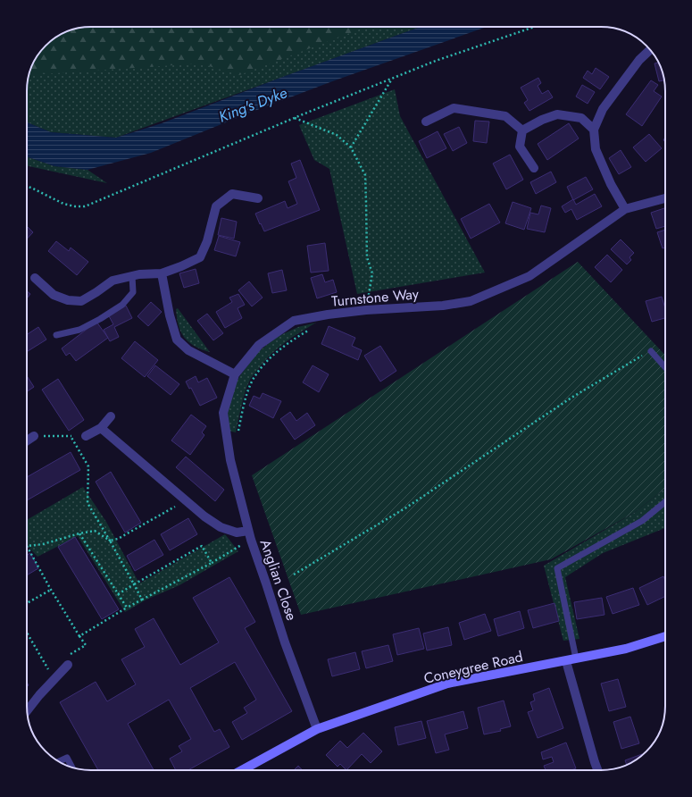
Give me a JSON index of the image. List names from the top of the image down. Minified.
{"streets":{"street":["Turnstone Way","Anglian Close","Coneygree Road"]},"crossings":[["Turnstone Way","Anglian Close"],["Anglian Close","Coneygree Road"]],"water":["King's Dyke"]}
